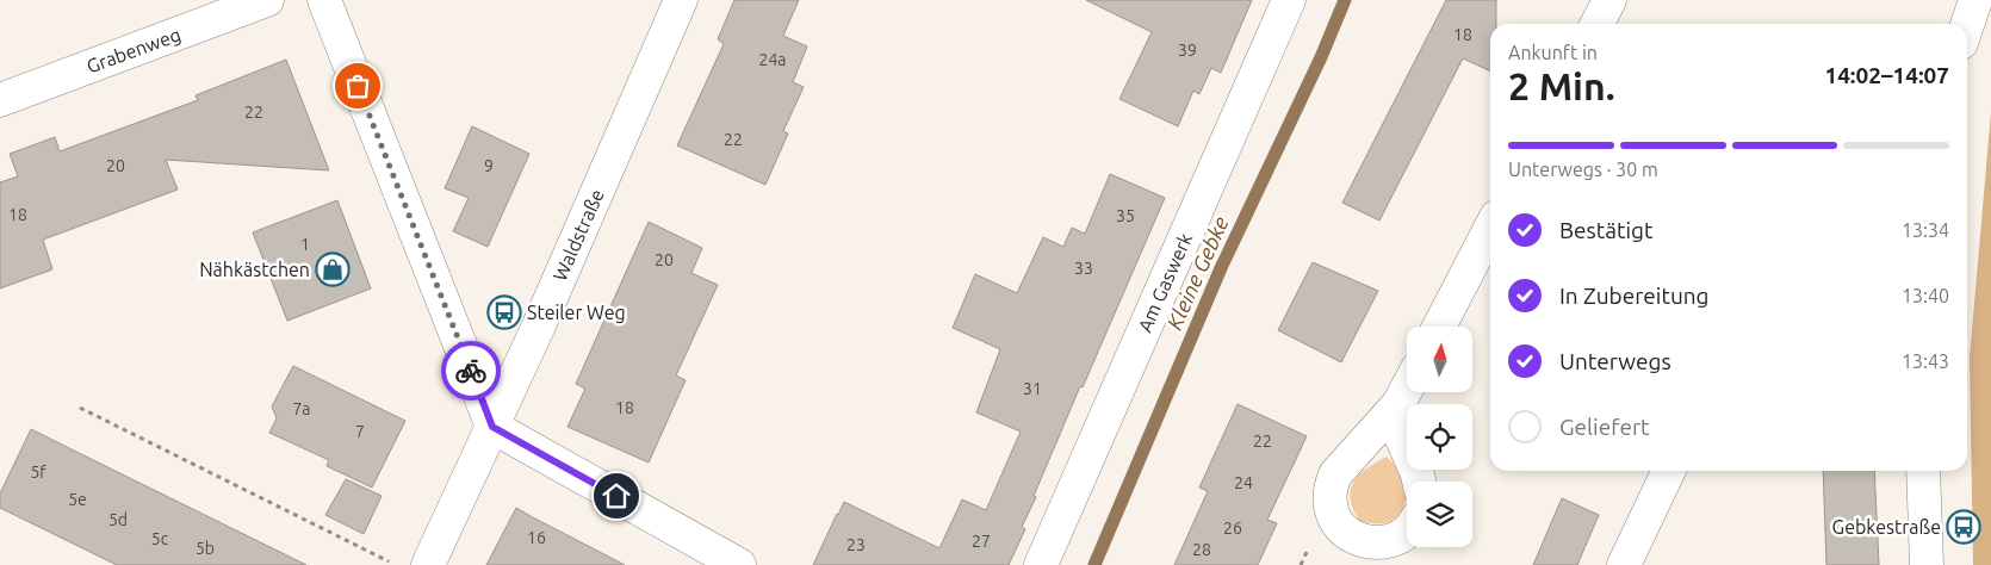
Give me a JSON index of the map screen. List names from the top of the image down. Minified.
{"streets":{"street":["Grabenweg","Waldstraße","Am Gaswerk"]},"water":["Kleine Gebke"],"places":{"shop":["Nähkästchen"],"bus stop":["Steiler Weg","Gebkestraße"]},"house_numbers":["18","39","24a","22","22","20","9","18","35","1","20","33","31","18","7a","7","22","5f","24","5e","5d","26","16","5c","27","23","5b","28"],"north":"top","page":{"heading":["2 Min.","Ankunft in","14:02–14:07"],"bar":"Unterwegs · 30 m","list":[["Bestätigt","13:34"],["In Zubereitung","13:40"],["Unterwegs","13:43"],"Geliefert"]}}
